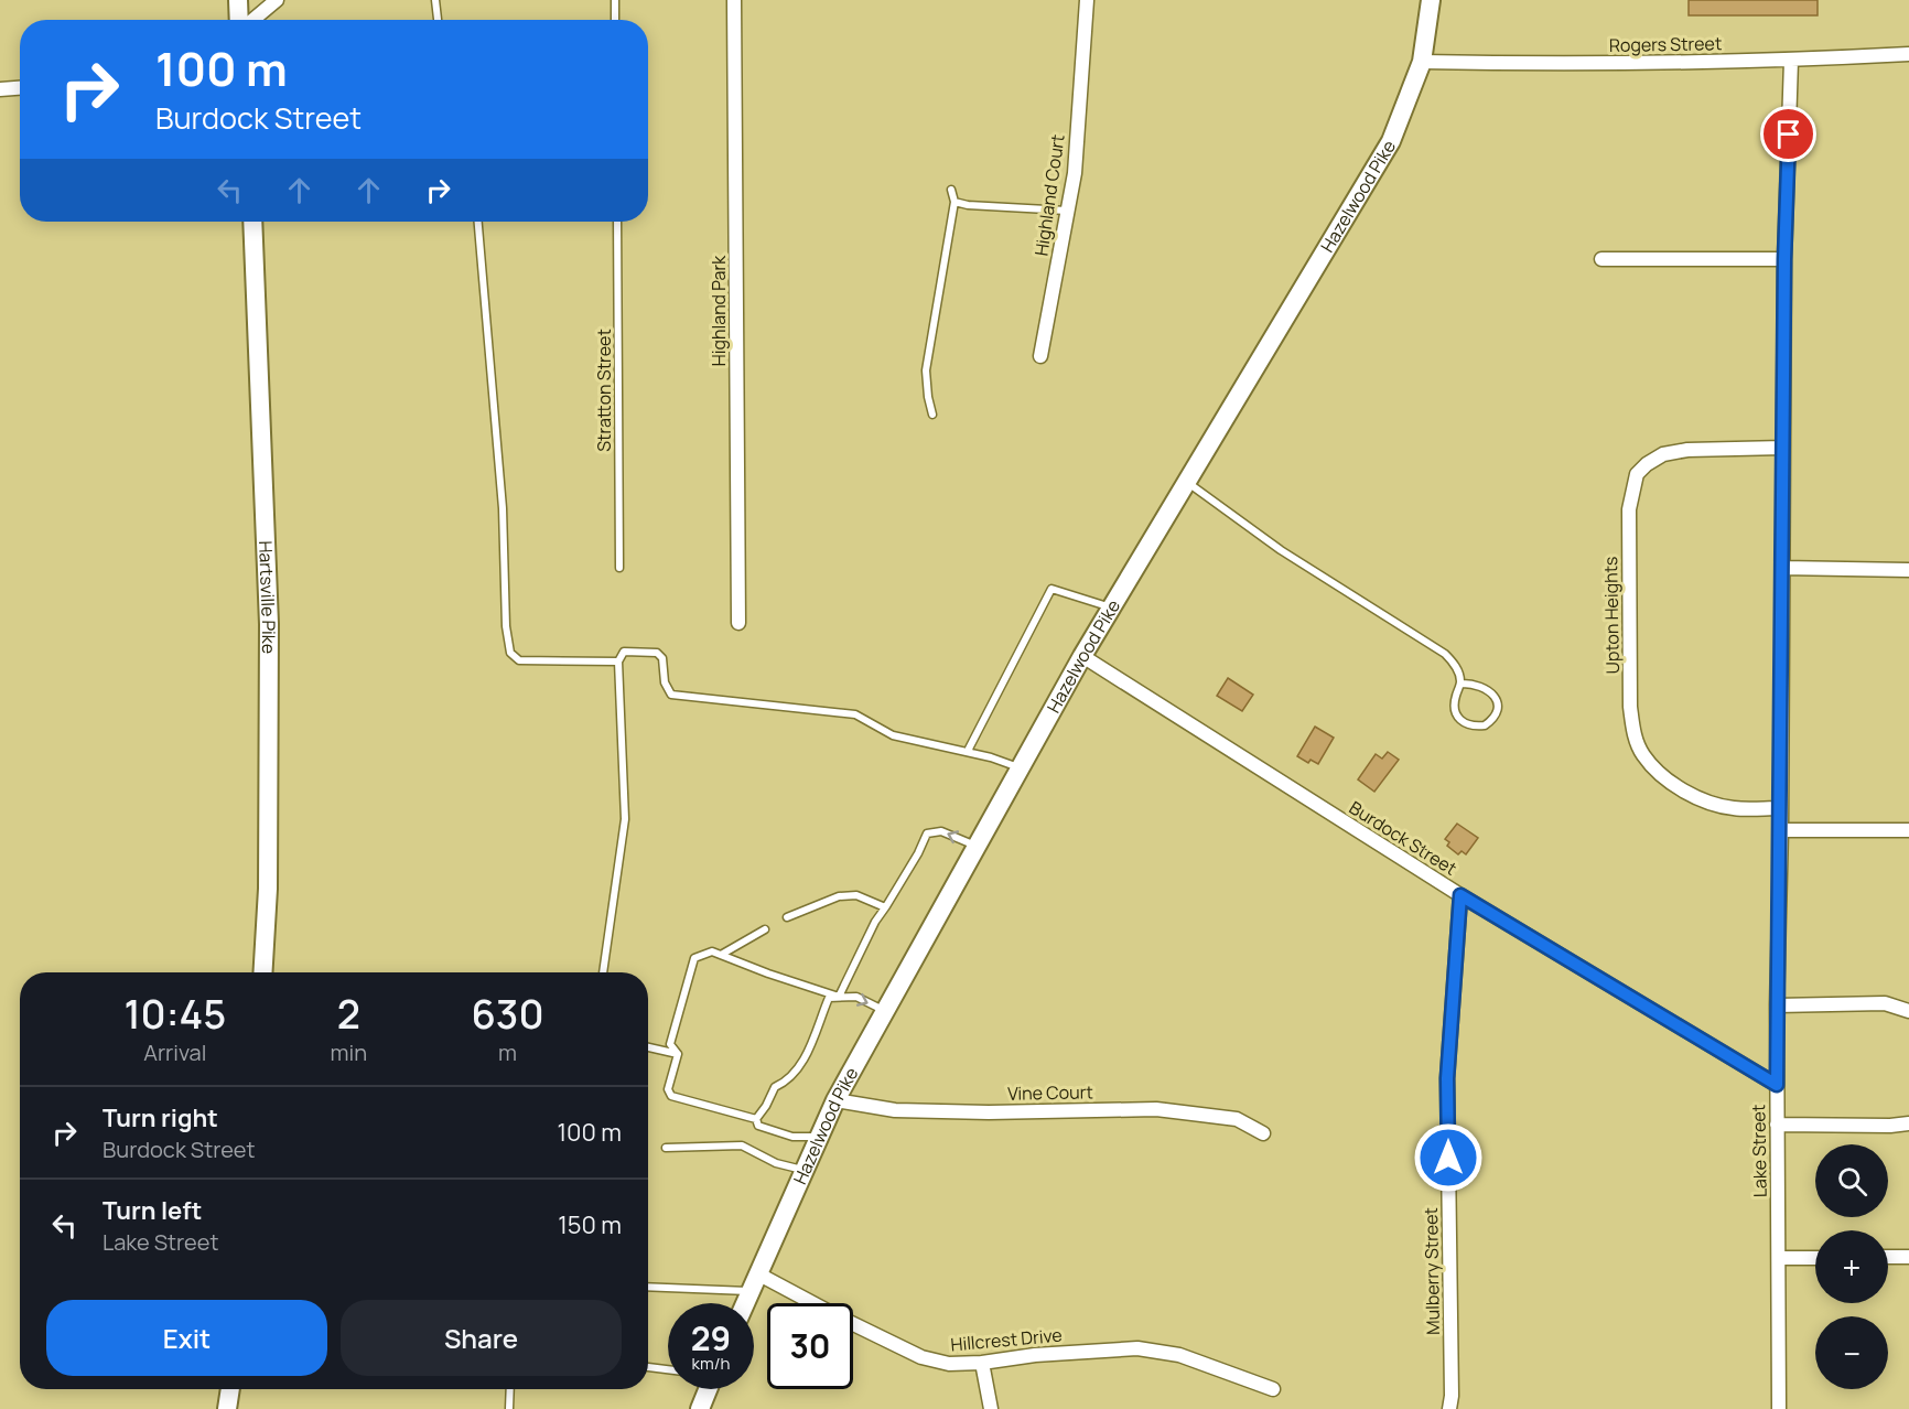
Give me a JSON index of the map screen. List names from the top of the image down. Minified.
{"streets":{"street":["Rogers Street","Highland Court","Hazelwood Pike","Highland Park","Hartsville Pike","Upton Heights","Burdock Street","Vine Court","Lake Street","Mulberry Street","Hillcrest Drive"],"lane":["Stratton Street"]},"crossings":[["Rogers Street","Hazelwood Pike"],["Rogers Street","Lake Street"],["Hazelwood Pike","Burdock Street"],["Hazelwood Pike","Vine Court"],["Hazelwood Pike","Hillcrest Drive"],["Upton Heights","Lake Street"],["Burdock Street","Lake Street"],["Burdock Street","Mulberry Street"]],"page":{"turn":["100 m","Burdock Street"],"eta":["10:45","Arrival","2","min","630","m"],"list":[{"name":"Turn right","note":"Burdock Street","value":"100 m"},{"name":"Turn left","note":"Lake Street","value":"150 m"}],"map_buttons":["+","−"],"buttons":["Exit","Share"],"speed":"29 km/h","limit":"30"}}
